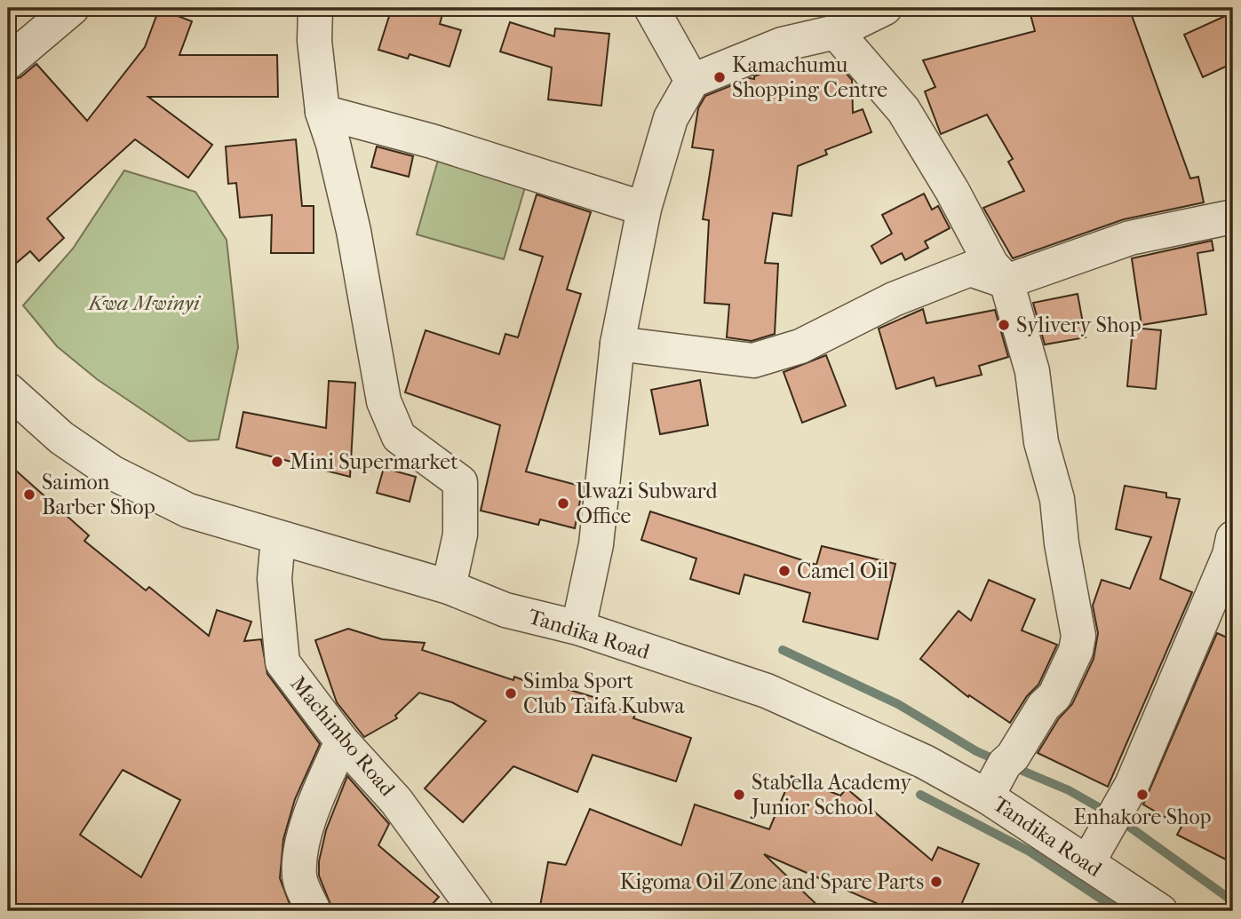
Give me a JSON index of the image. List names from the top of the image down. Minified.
{"streets":{"street":["Tandika Road","Machimbo Road"]},"crossings":[["Tandika Road","Machimbo Road"]],"parks":["Kwa Mwinyi"],"places":["Kamachumu Shopping Centre","Sylivery Shop","Mini Supermarket","Saimon Barber Shop","Uwazi Subward Office","Camel Oil","Simba Sport Club Taifa Kubwa","Stabella Academy Junior School","Enhakore Shop","Kigoma Oil Zone and Spare Parts"]}
